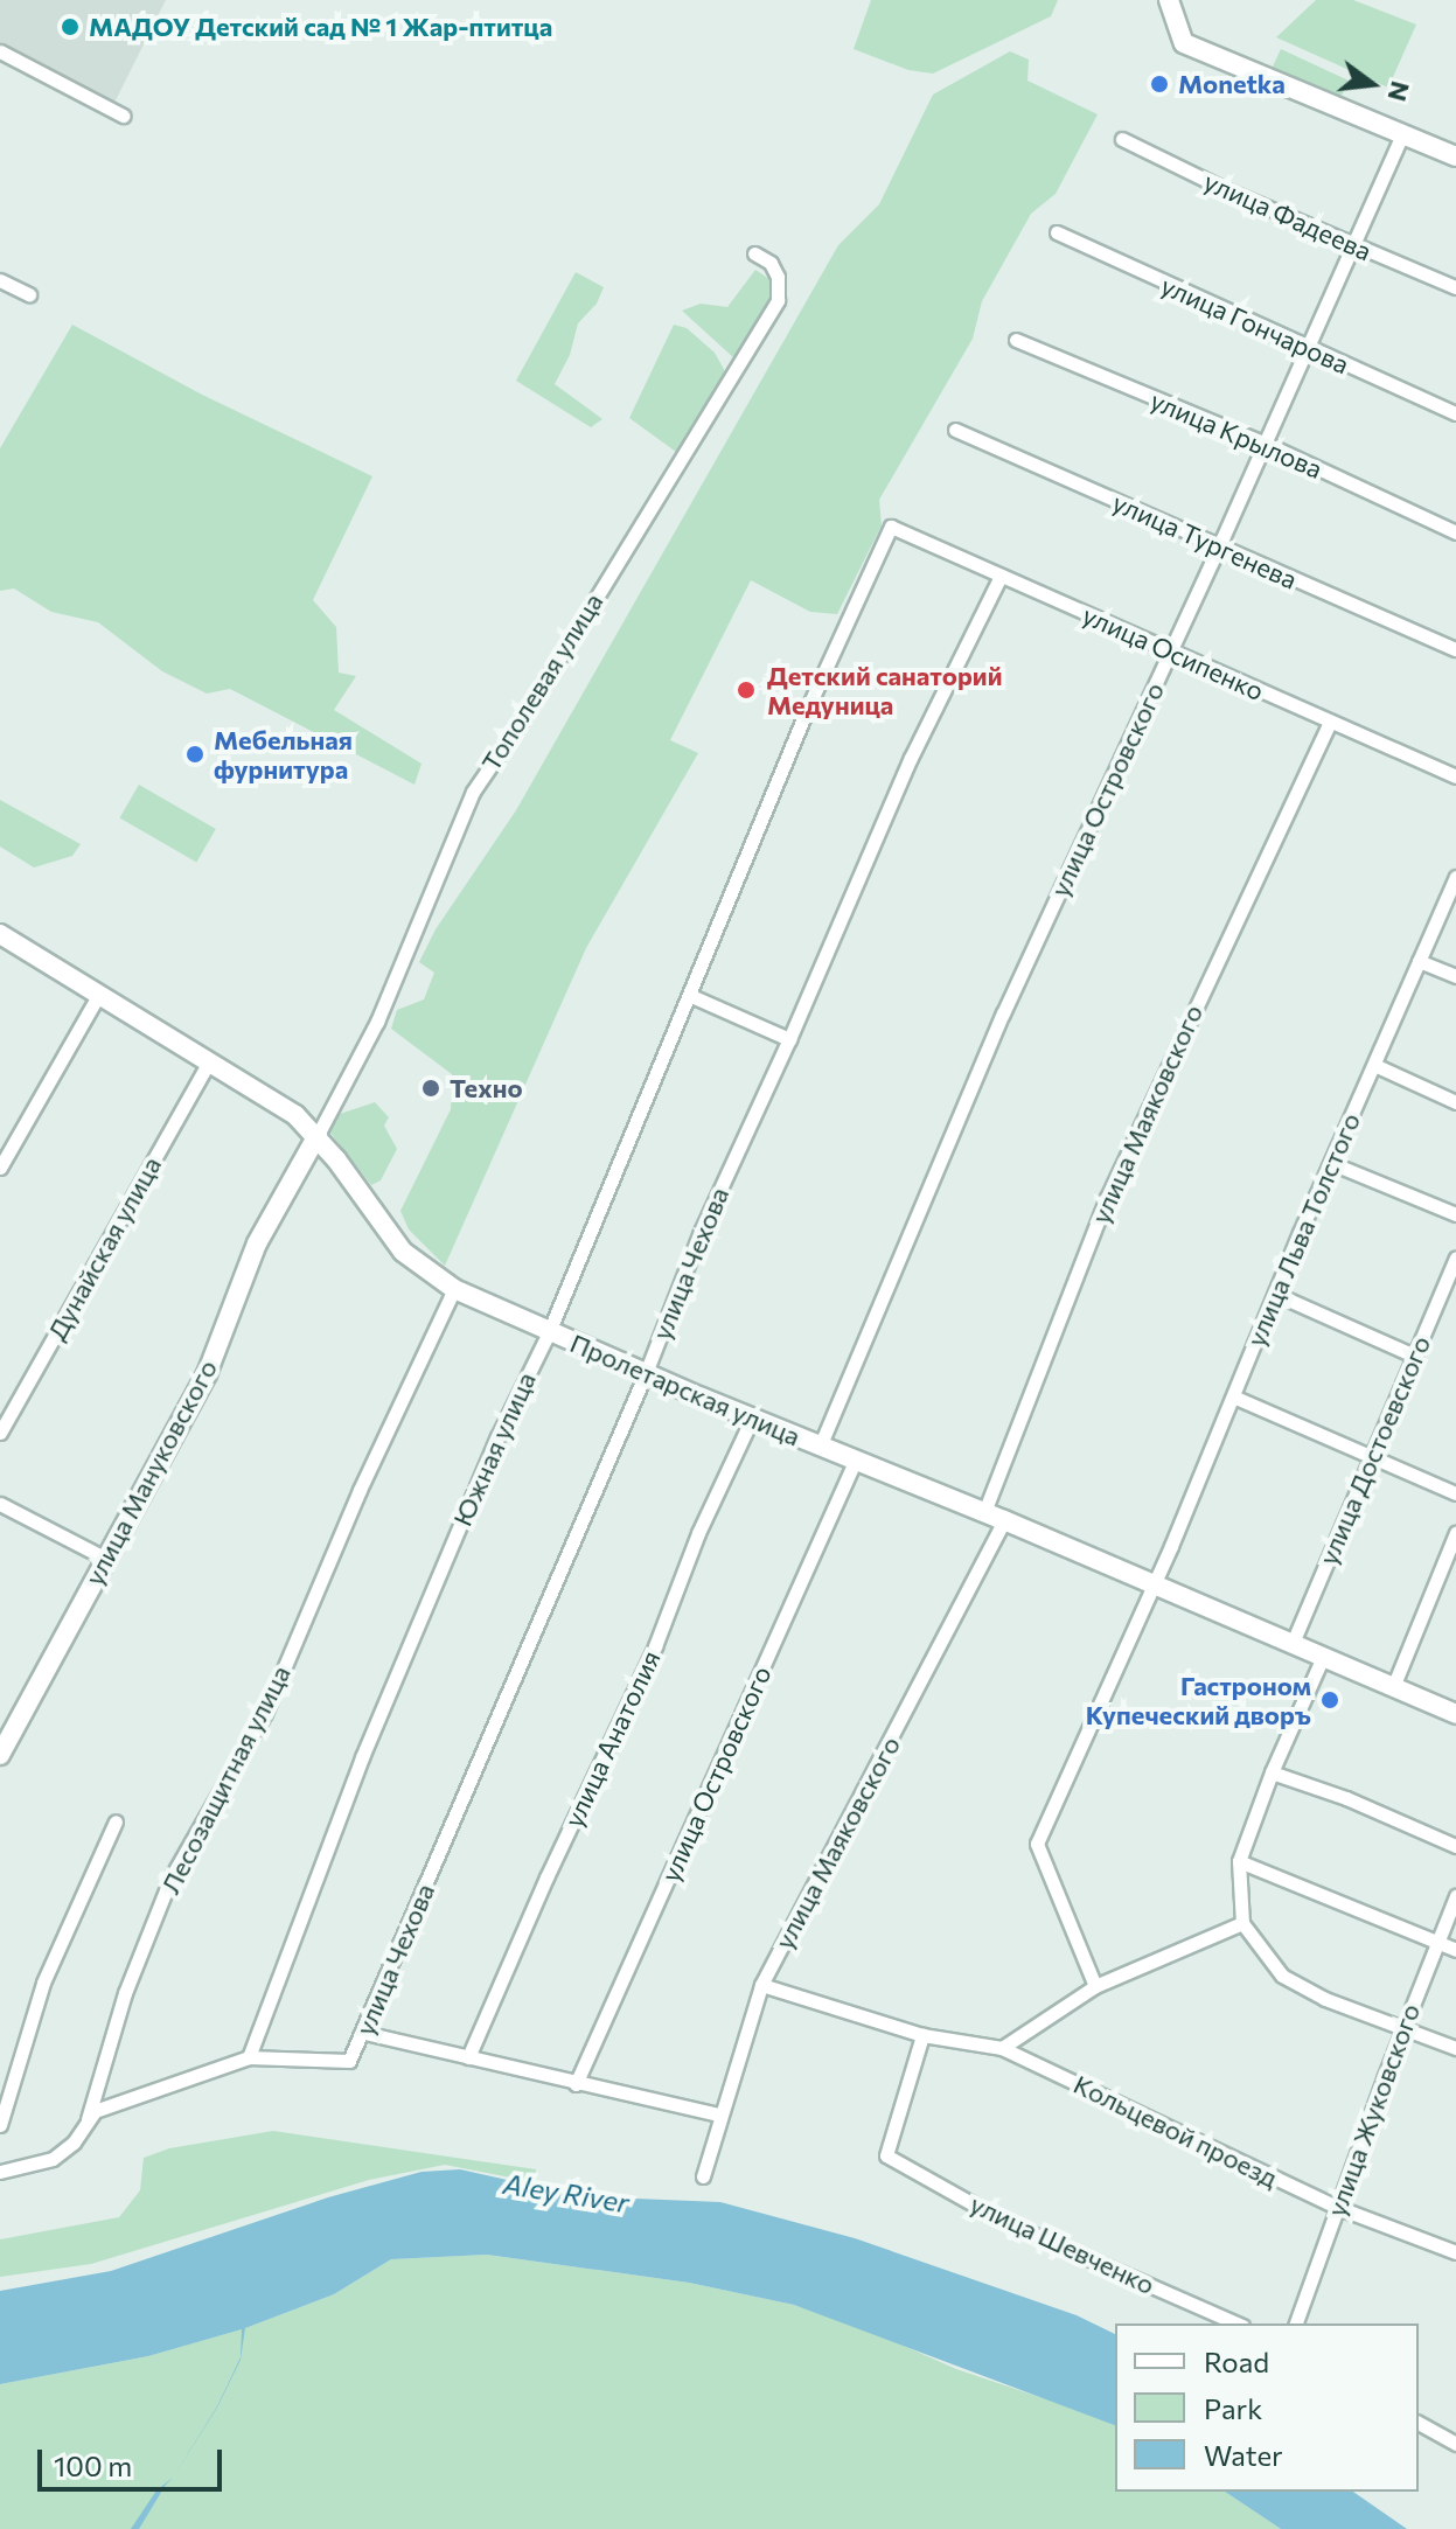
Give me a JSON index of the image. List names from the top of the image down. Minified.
{"streets":{"street":["улица Фадеева","улица Гончарова","улица Крылова","улица Тургенева","улица Осипенко","Тополевая улица","улица Островского","улица Маяковского","улица Льва Толстого","Дунайская улица","улица Чехова","Пролетарская улица","Южная улица","улица Достоевского","улица Мануковского","улица Анатолия","Лесозащитная улица","улица Жуковского","Кольцевой проезд","улица Шевченко"]},"crossings":[["улица Фадеева","улица Островского"],["улица Гончарова","улица Островского"],["улица Крылова","улица Островского"],["улица Тургенева","улица Островского"],["улица Осипенко","улица Островского"],["улица Осипенко","улица Маяковского"],["улица Осипенко","улица Чехова"],["улица Осипенко","Южная улица"],["Тополевая улица","Пролетарская улица"],["Тополевая улица","улица Мануковского"],["улица Островского","Пролетарская улица"],["улица Маяковского","Пролетарская улица"],["улица Маяковского","Кольцевой проезд"],["улица Льва Толстого","Пролетарская улица"],["Дунайская улица","Пролетарская улица"],["улица Чехова","Пролетарская улица"],["улица Чехова","Южная улица"],["Пролетарская улица","Южная улица"],["Пролетарская улица","улица Достоевского"],["Пролетарская улица","улица Мануковского"],["Пролетарская улица","улица Анатолия"],["Пролетарская улица","Лесозащитная улица"],["улица Жуковского","Кольцевой проезд"],["Кольцевой проезд","улица Шевченко"]],"water":["Aley River"],"places":["МАДОУ Детский сад № 1 Жар-птитца","Monetka","Детский санаторий Медуница","Мебельная фурнитура","Техно","Гастроном Купеческий дворъ"],"legend":["Road","Park","Water"],"scale_bar":"100 m","north":"right"}
